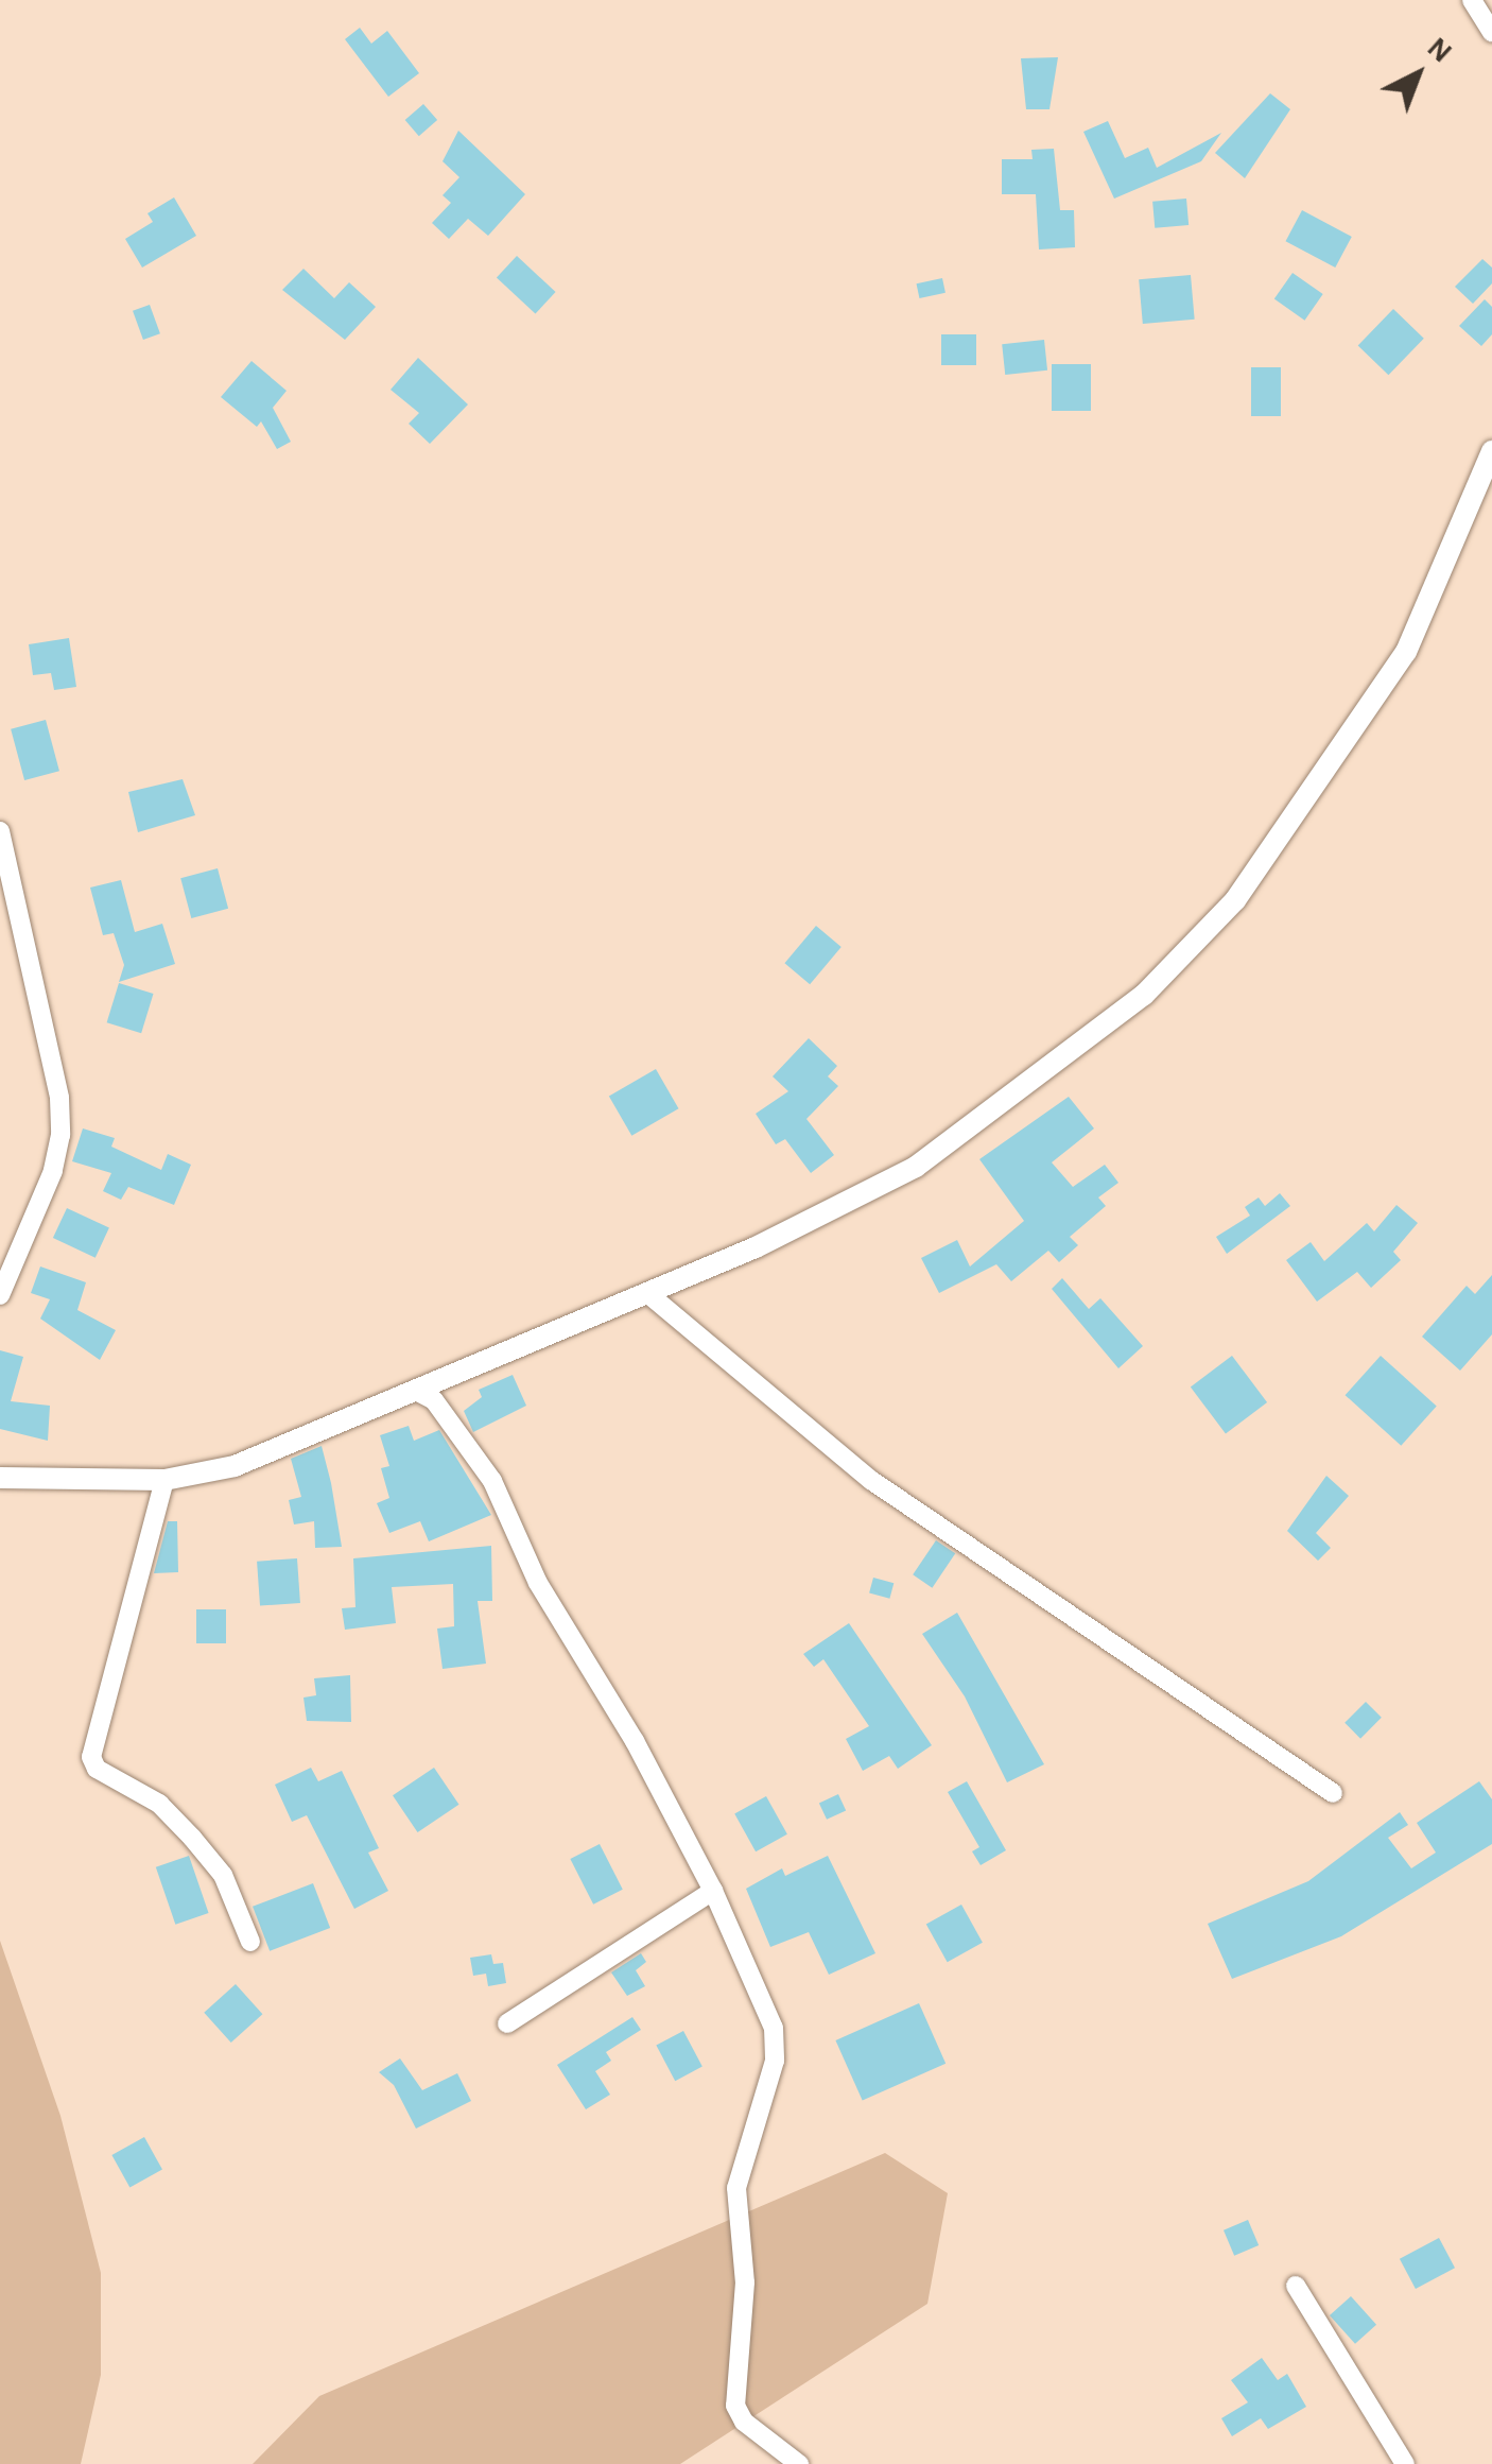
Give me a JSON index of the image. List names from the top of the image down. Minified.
{"north":"top right"}
